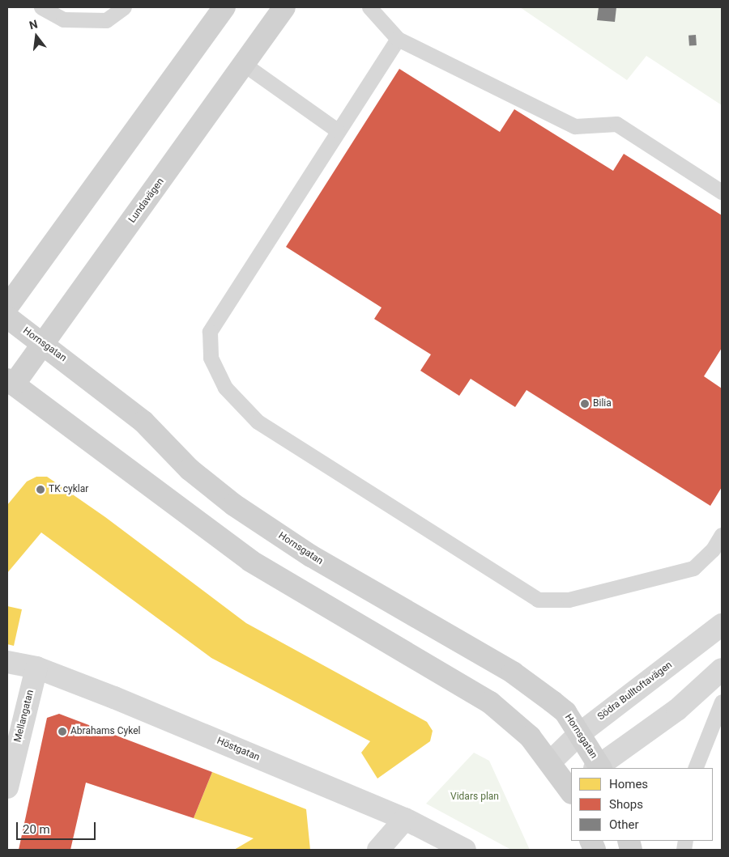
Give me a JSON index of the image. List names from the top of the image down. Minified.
{"streets":{"main road":["Lundavägen","Hornsgatan"],"street":["Södra Bulltoftavägen","Mellangatan","Höstgatan"]},"crossings":[["Lundavägen","Hornsgatan"],["Hornsgatan","Södra Bulltoftavägen"],["Mellangatan","Höstgatan"]],"parks":["Vidars plan"],"places":["Bilia","TK cyklar","Abrahams Cykel"],"legend":["Homes","Shops","Other"],"scale_bar":"20 m","north":"top"}
